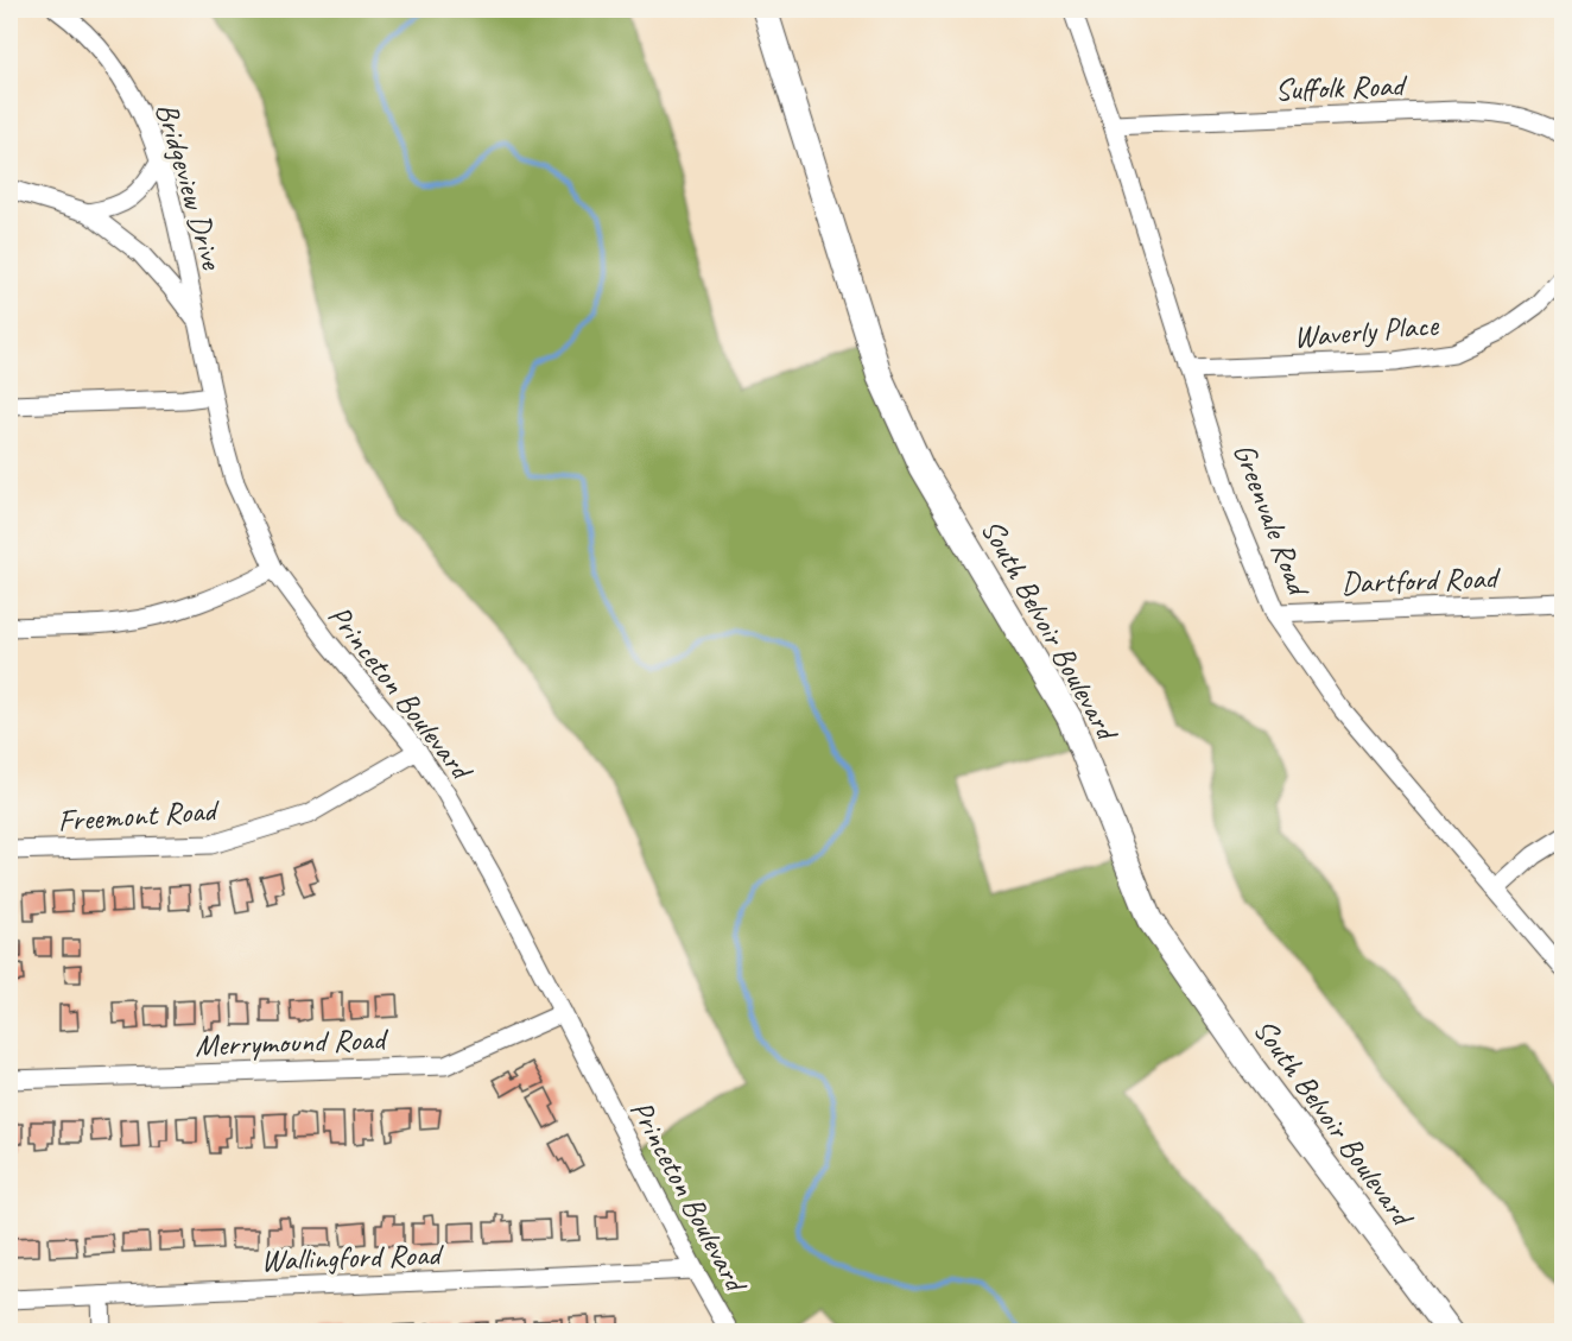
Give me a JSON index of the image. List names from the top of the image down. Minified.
{"streets":{"street":["Suffolk Road","Bridgeview Drive","Waverly Place","Greenvale Road","Dartford Road","South Belvoir Boulevard","Princeton Boulevard","Freemont Road","Merrymound Road","Wallingford Road"]},"crossings":[["Suffolk Road","Greenvale Road"],["Bridgeview Drive","Princeton Boulevard"],["Waverly Place","Greenvale Road"],["Greenvale Road","Dartford Road"],["Princeton Boulevard","Freemont Road"],["Princeton Boulevard","Merrymound Road"],["Princeton Boulevard","Wallingford Road"]]}
